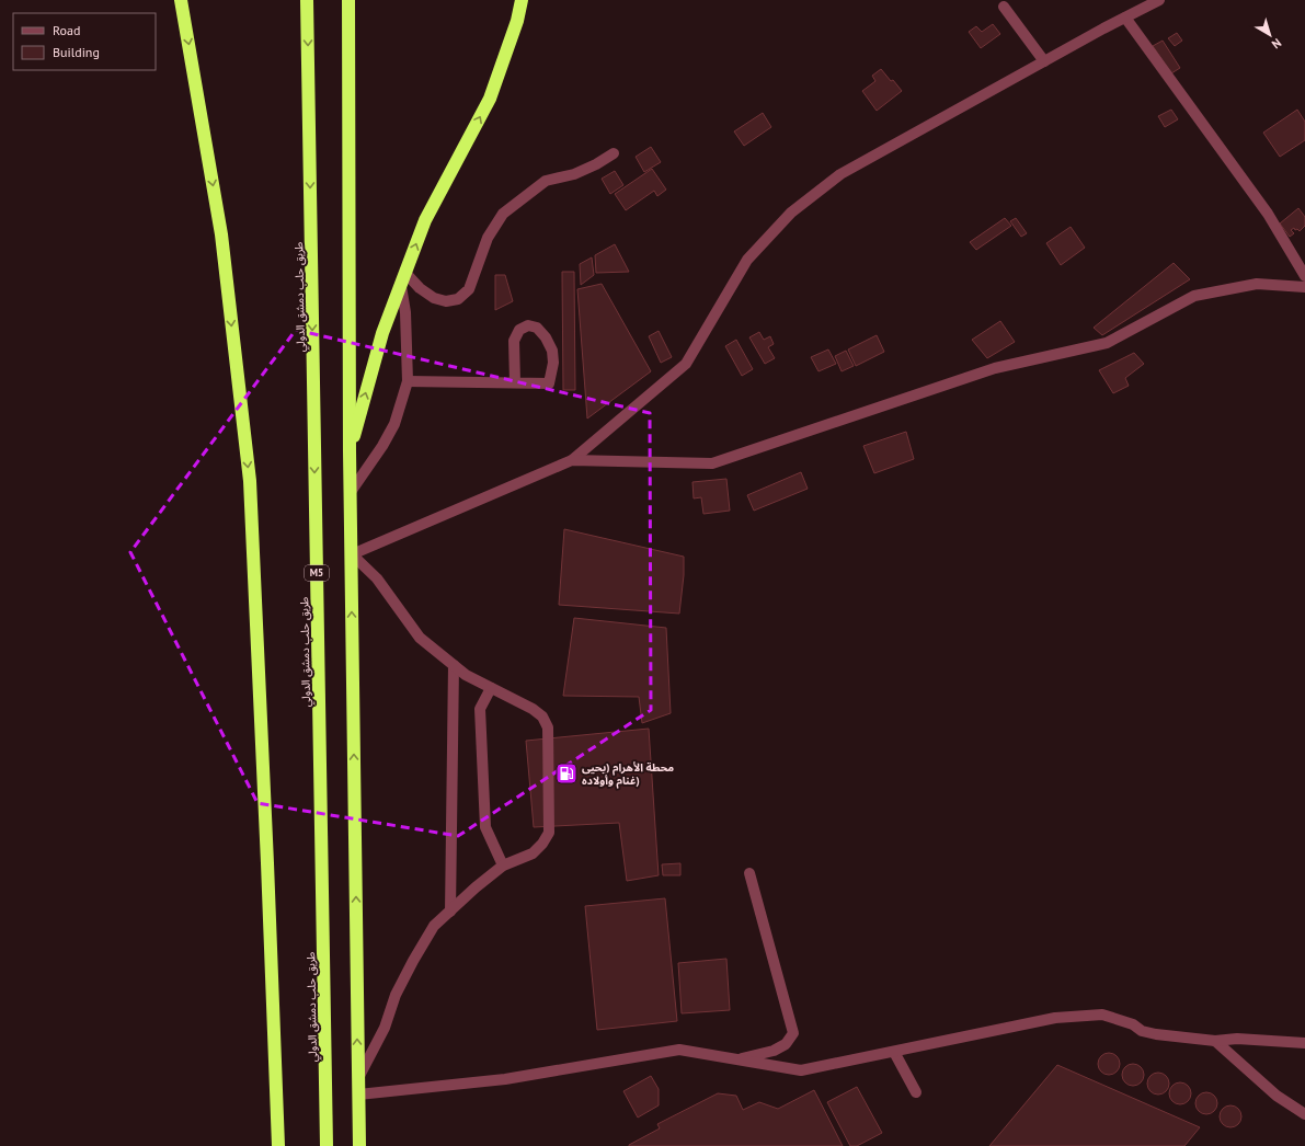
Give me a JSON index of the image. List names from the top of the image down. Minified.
{"streets":{"highway":["طريق حلب دمشق الدولي","M5"]},"places":{"fuel station":["محطة الأهرام (يحيى غنام وأولاده)"]},"legend":["Road","Building"],"north":"bottom right"}
